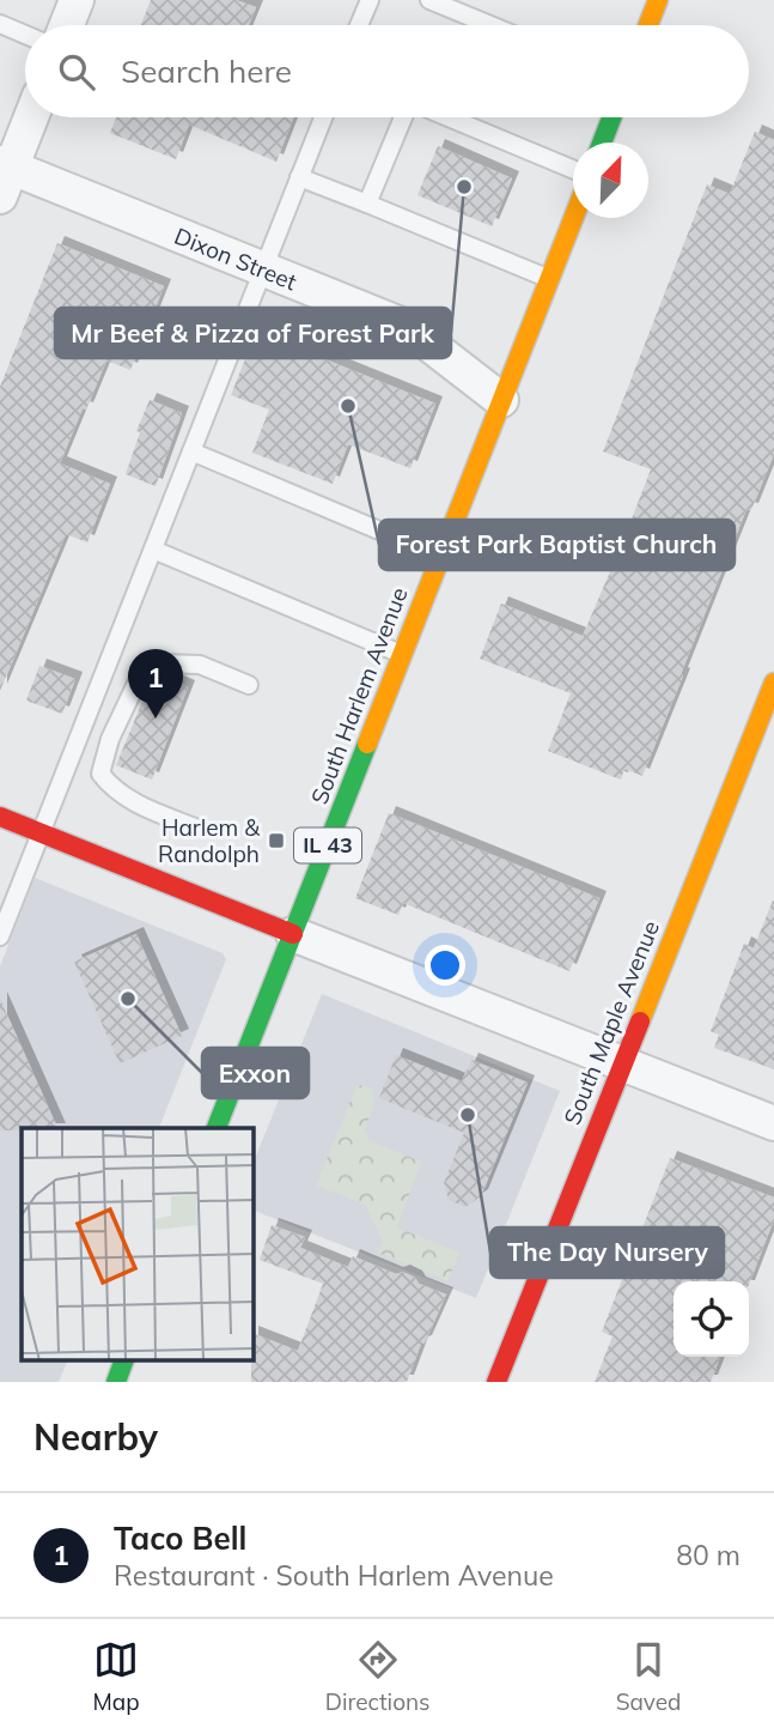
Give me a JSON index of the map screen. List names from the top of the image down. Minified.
{"streets":{"main road":["South Harlem Avenue","IL 43","South Maple Avenue"],"street":["Dixon Street"]},"crossings":[["Dixon Street","South Harlem Avenue"]],"places":{"other":["Mr Beef & Pizza of Forest Park","Forest Park Baptist Church","Exxon","The Day Nursery"],"transit":["Harlem & Randolph"]},"north":"top right","page":{"search":"Search here","pins":"1","heading":"Nearby","list":[{"mark":"1","name":"Taco Bell","note":"Restaurant · South Harlem Avenue","value":"80 m"}],"nav":["Map","Directions","Saved"]}}
